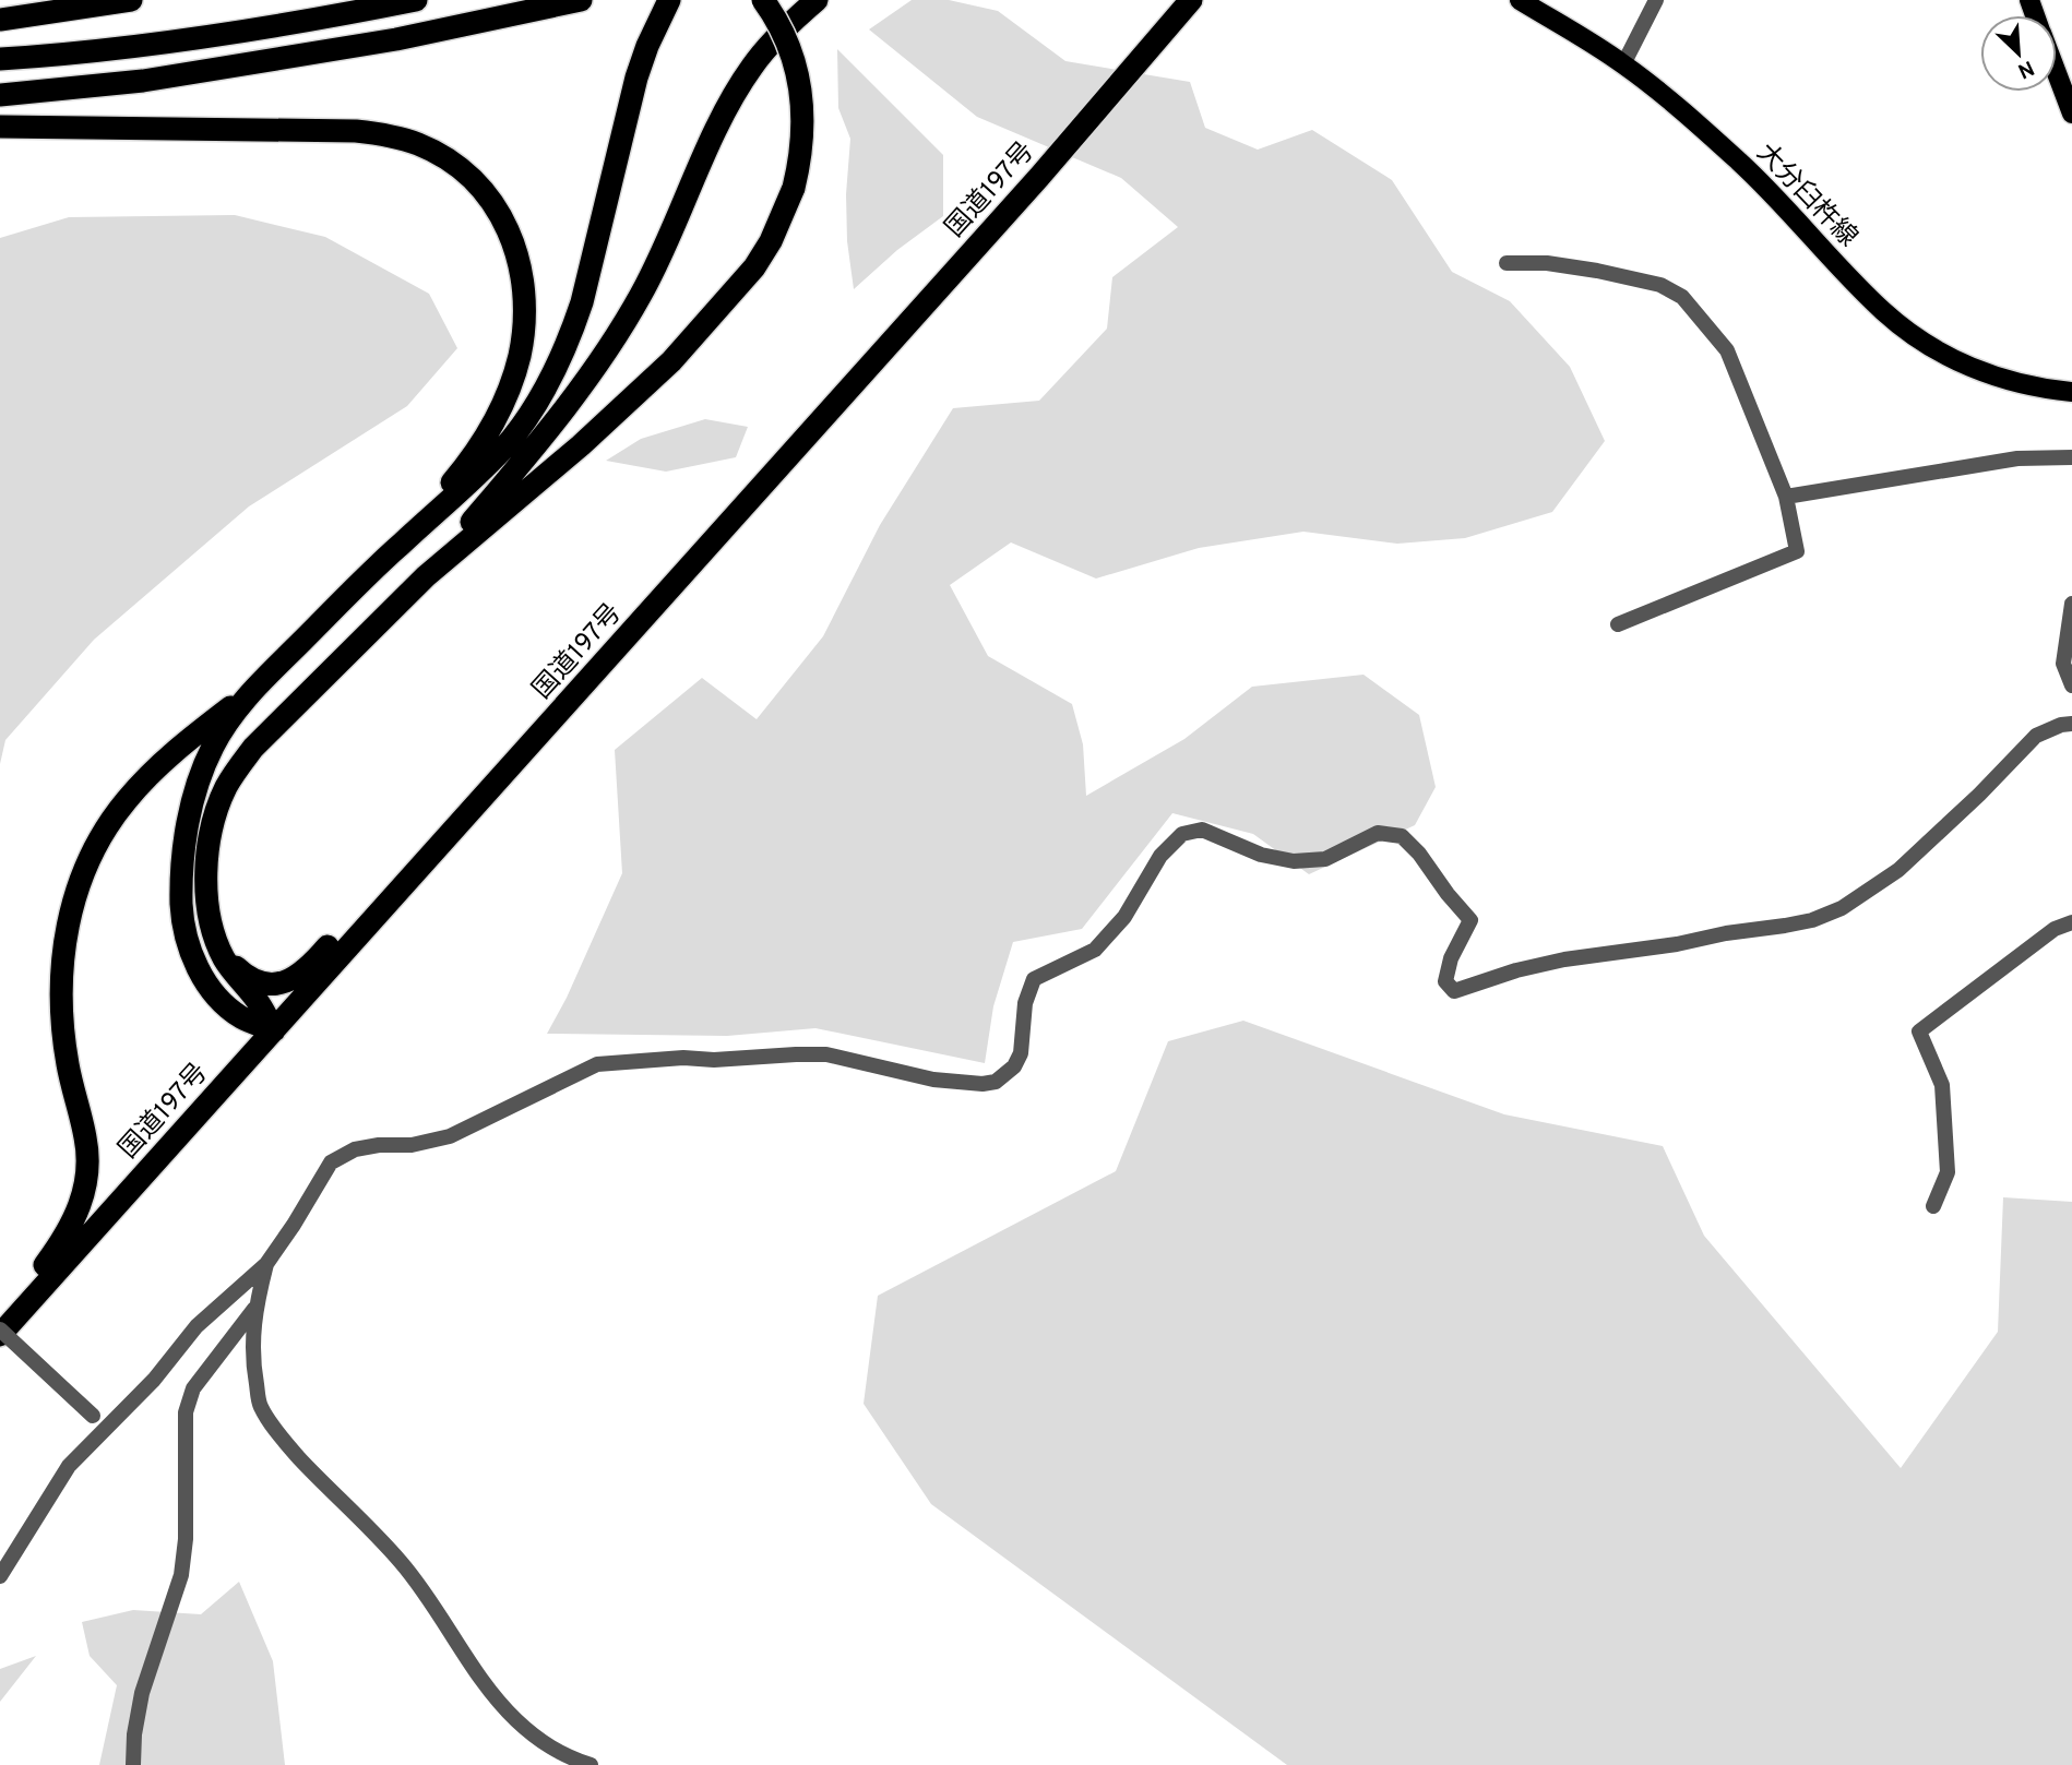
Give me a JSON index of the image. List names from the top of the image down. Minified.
{"streets":{"highway":["国道197号"],"main road":["大分臼杵線"]},"north":"bottom right"}
